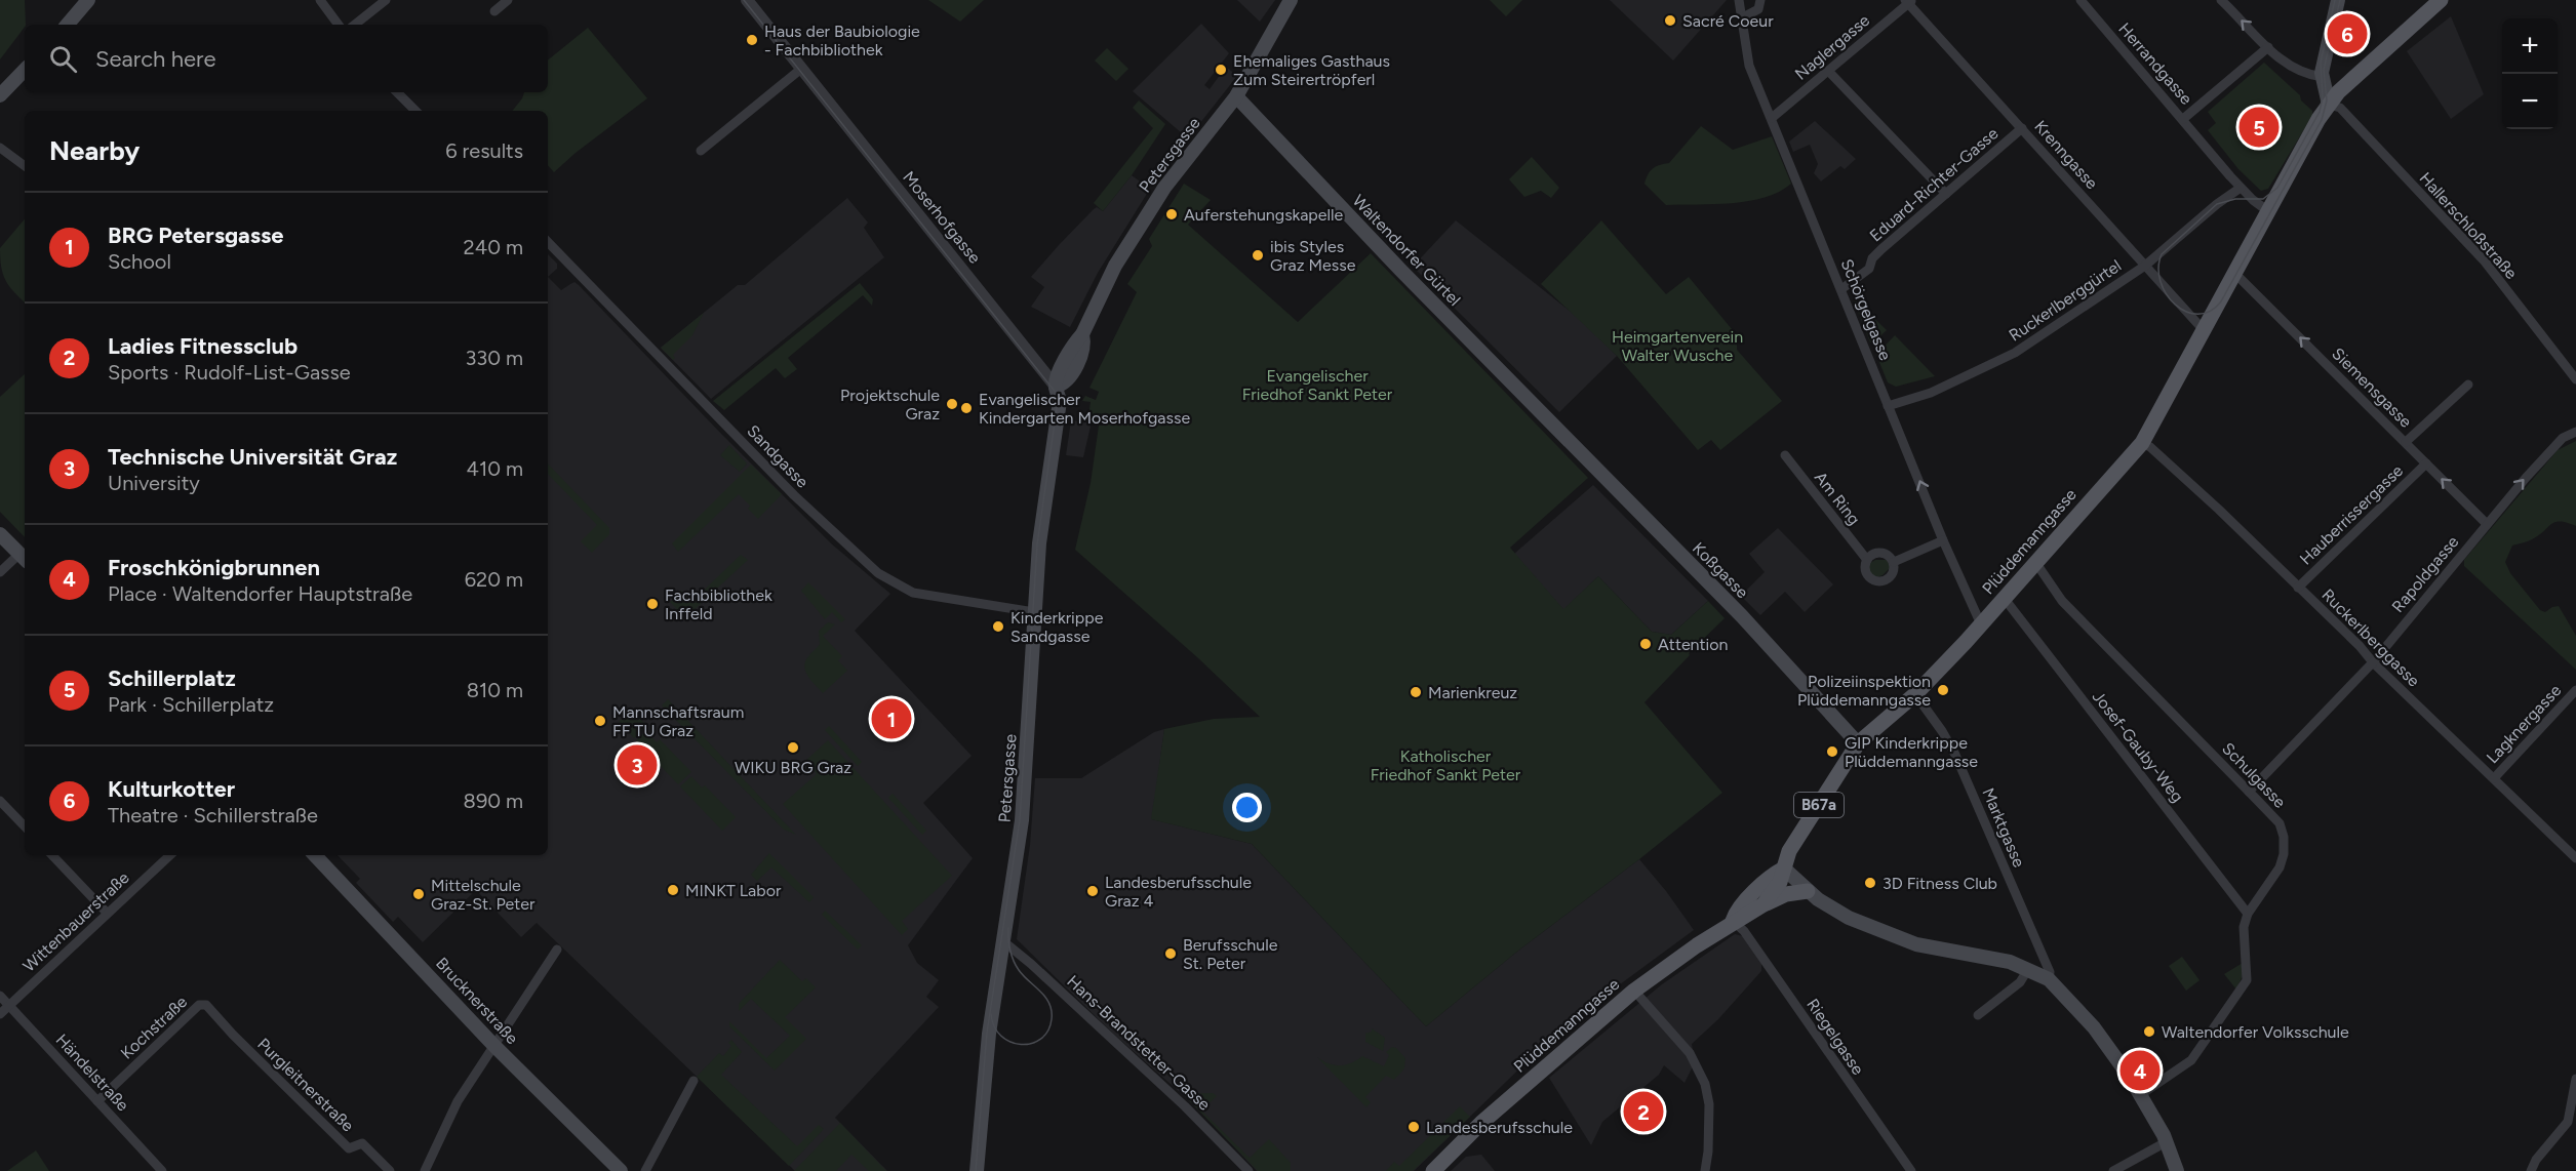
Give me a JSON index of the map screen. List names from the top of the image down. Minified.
{"streets":{"main road":["Petersgasse","Waltendorfer Gürtel","Plüddemanngasse","Koßgasse","B67a","Brucknerstraße"],"street":["Naglergasse","Herrandgasse","Krenngasse","Eduard-Richter-Gasse","Moserhofgasse","Hallerschloßstraße","Ruckerlberggürtel","Schörgelgasse","Siemensgasse","Sandgasse","Am Ring","Hauberrissergasse","Rapoldgasse","Ruckerlberggasse","Lagknergasse","Josef-Gauby-Weg","Schulgasse","Marktgasse","Wittenbauerstraße","Kochstraße","Riegelgasse","Hans-Brandstetter-Gasse","Händelstraße","Purgleitnerstraße"]},"crossings":[["Naglergasse","Krenngasse"],["Naglergasse","Schörgelgasse"],["Herrandgasse","Ruckerlberggürtel"],["Herrandgasse","Plüddemanngasse"],["Herrandgasse","B67a"],["Petersgasse","Moserhofgasse"],["Petersgasse","Waltendorfer Gürtel"],["Petersgasse","Sandgasse"],["Petersgasse","Hans-Brandstetter-Gasse"],["Krenngasse","Eduard-Richter-Gasse"],["Krenngasse","Ruckerlberggürtel"],["Krenngasse","Plüddemanngasse"],["Eduard-Richter-Gasse","Schörgelgasse"],["Hallerschloßstraße","B67a"],["Waltendorfer Gürtel","Koßgasse"],["Ruckerlberggürtel","Schörgelgasse"],["Schörgelgasse","Am Ring"],["Schörgelgasse","Plüddemanngasse"],["Siemensgasse","Hauberrissergasse"],["Siemensgasse","Plüddemanngasse"],["Siemensgasse","Rapoldgasse"],["Hauberrissergasse","Ruckerlberggasse"],["Plüddemanngasse","Koßgasse"],["Plüddemanngasse","Ruckerlberggasse"],["Plüddemanngasse","Josef-Gauby-Weg"],["Plüddemanngasse","Schulgasse"],["Plüddemanngasse","B67a"],["Plüddemanngasse","Marktgasse"],["Plüddemanngasse","Riegelgasse"],["Rapoldgasse","Ruckerlberggasse"],["Rapoldgasse","Schulgasse"],["Ruckerlberggasse","Lagknergasse"],["Josef-Gauby-Weg","Schulgasse"],["Wittenbauerstraße","Händelstraße"],["Kochstraße","Händelstraße"],["Kochstraße","Purgleitnerstraße"]],"one_way":["Siemensgasse"],"parks":["Heimgartenverein Walter Wusche","Evangelischer Friedhof Sankt Peter","Katholischer Friedhof Sankt Peter"],"places":["Sacré Coeur","Haus der Baubiologie - Fachbibliothek","Ehemaliges Gasthaus Zum Steirertröpferl","Auferstehungskapelle","ibis Styles Graz Messe","Projektschule Graz","Evangelischer Kindergarten Moserhofgasse","Fachbibliothek Inffeld","Kinderkrippe Sandgasse","Attention","Polizeiinspektion Plüddemanngasse","Marienkreuz","Mannschaftsraum FF TU Graz","WIKU BRG Graz","GIP Kinderkrippe Plüddemanngasse","3D Fitness Club","MINKT Labor","Landesberufsschule Graz 4","Mittelschule Graz-St. Peter","Berufsschule St. Peter","Waltendorfer Volksschule","Landesberufsschule"],"page":{"pins":["6","5","1","3","4","2"],"map_buttons":["+","−"],"search":"Search here","heading":["Nearby","6 results"],"list":[{"mark":"1","name":"BRG Petersgasse","note":"School","value":"240 m"},{"mark":"2","name":"Ladies Fitnessclub","note":"Sports · Rudolf-List-Gasse","value":"330 m"},{"mark":"3","name":"Technische Universität Graz","note":"University","value":"410 m"},{"mark":"4","name":"Froschkönigbrunnen","note":"Place · Waltendorfer Hauptstraße","value":"620 m"},{"mark":"5","name":"Schillerplatz","note":"Park · Schillerplatz","value":"810 m"},{"mark":"6","name":"Kulturkotter","note":"Theatre · Schillerstraße","value":"890 m"}]}}
